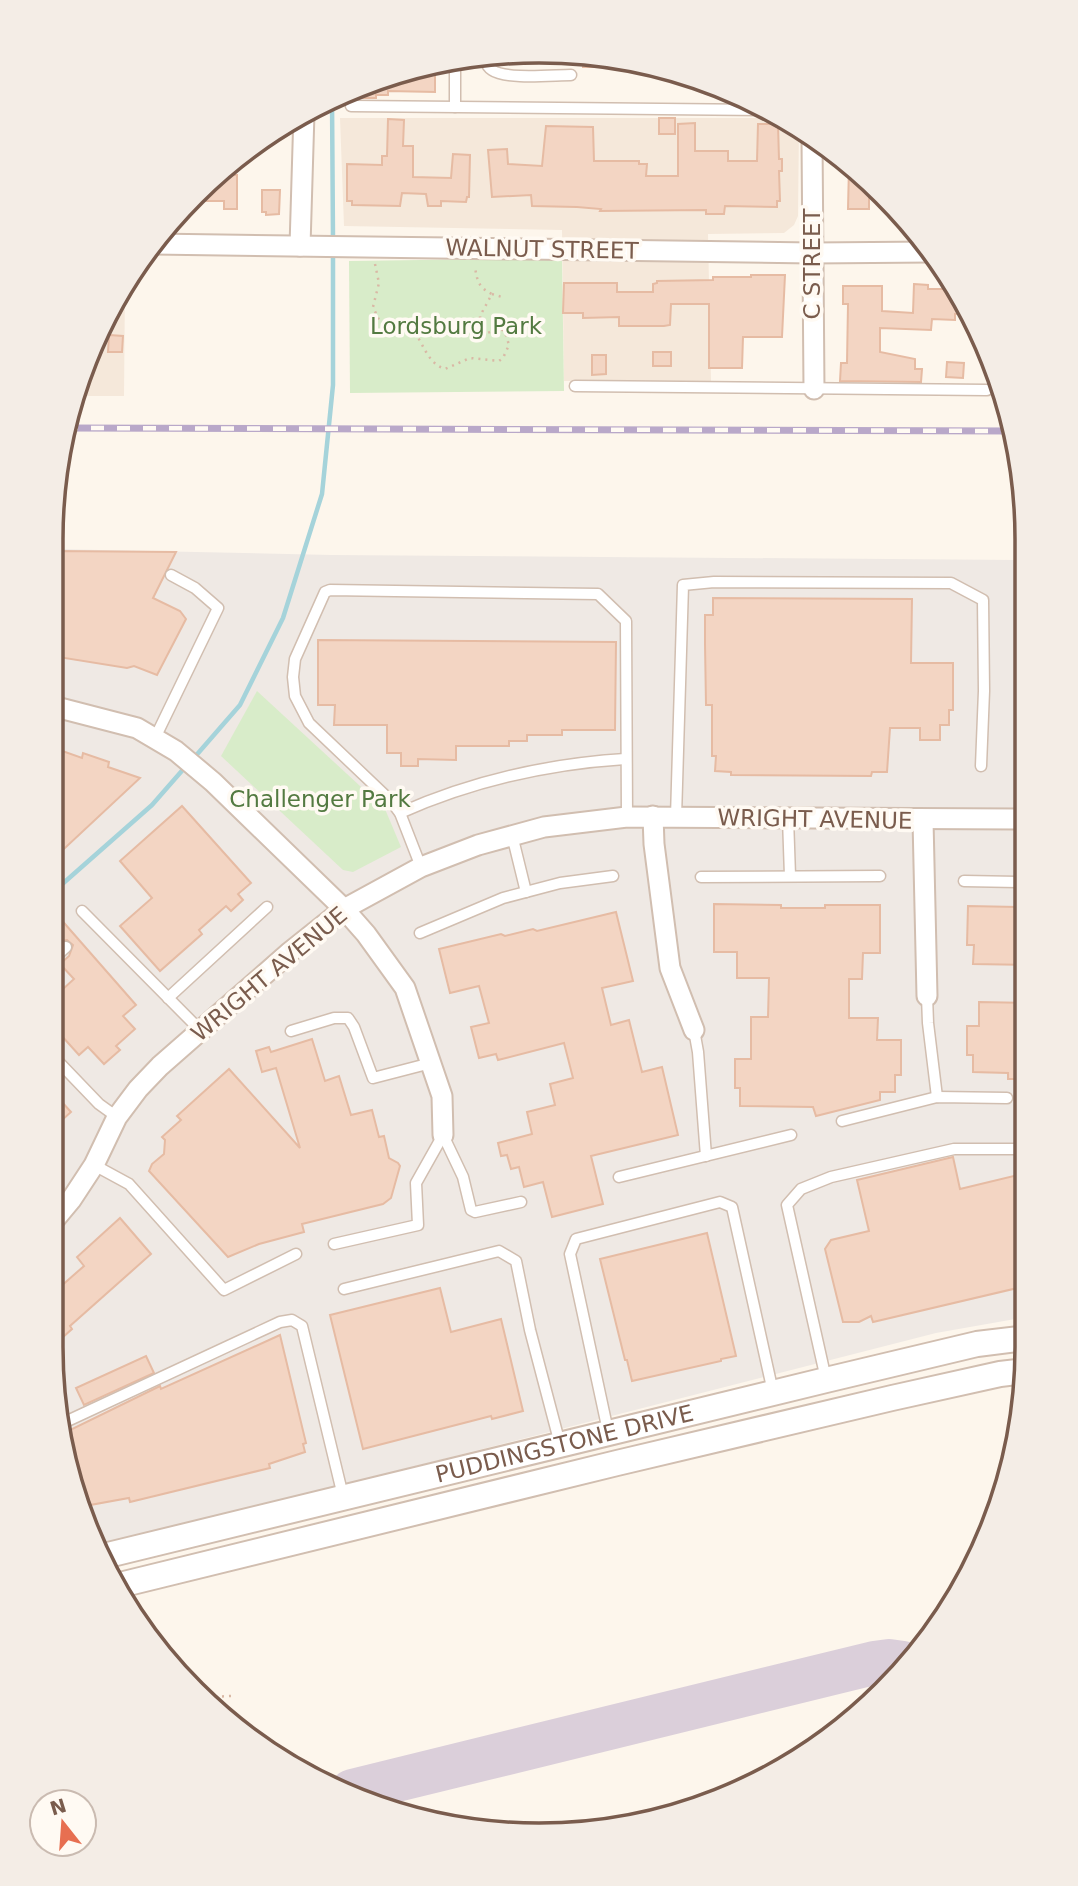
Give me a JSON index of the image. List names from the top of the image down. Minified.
{"streets":{"street":["WALNUT STREET","C STREET","WRIGHT AVENUE","PUDDINGSTONE DRIVE"]},"crossings":[["WALNUT STREET","C STREET"]],"parks":["Lordsburg Park","Challenger Park"],"north":"top"}
